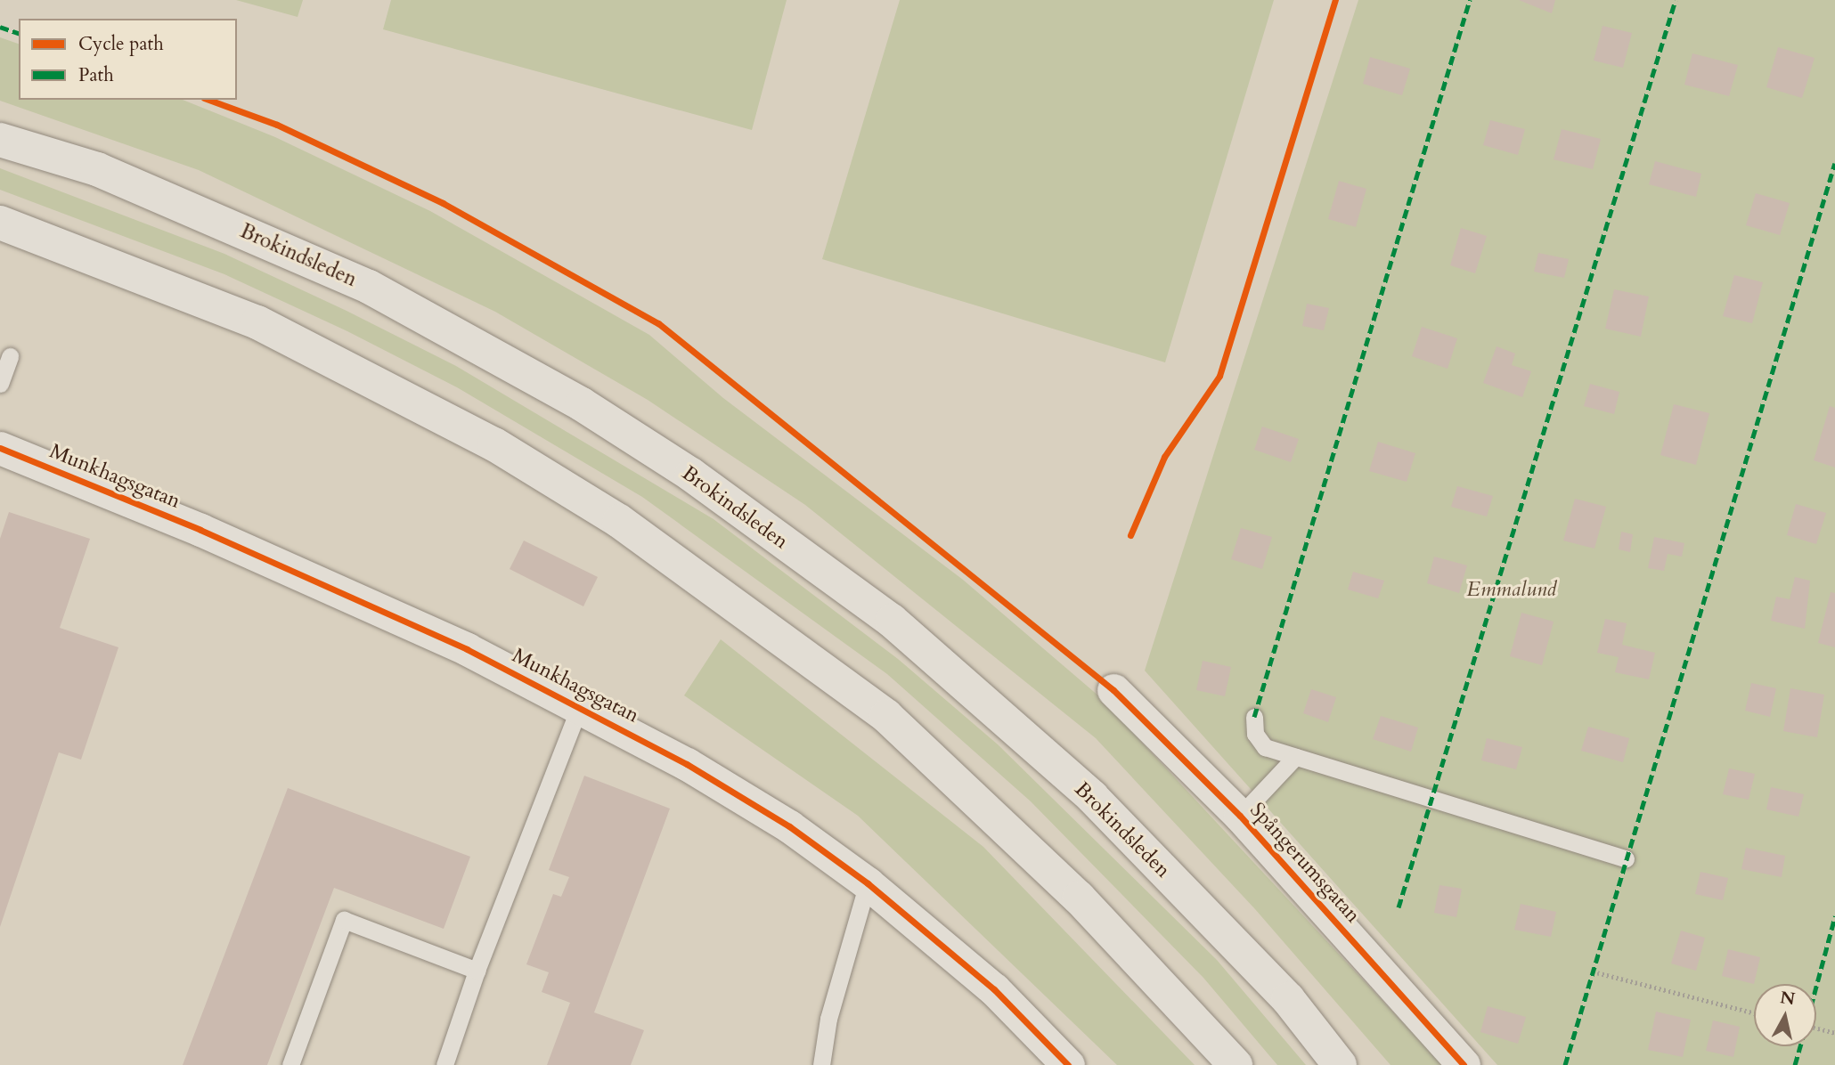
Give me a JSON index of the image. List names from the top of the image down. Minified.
{"streets":{"main road":["Brokindsleden"],"street":["Munkhagsgatan","Spångerumsgatan"]},"parks":["Emmalund"],"legend":["Cycle path","Path"],"north":"top"}
